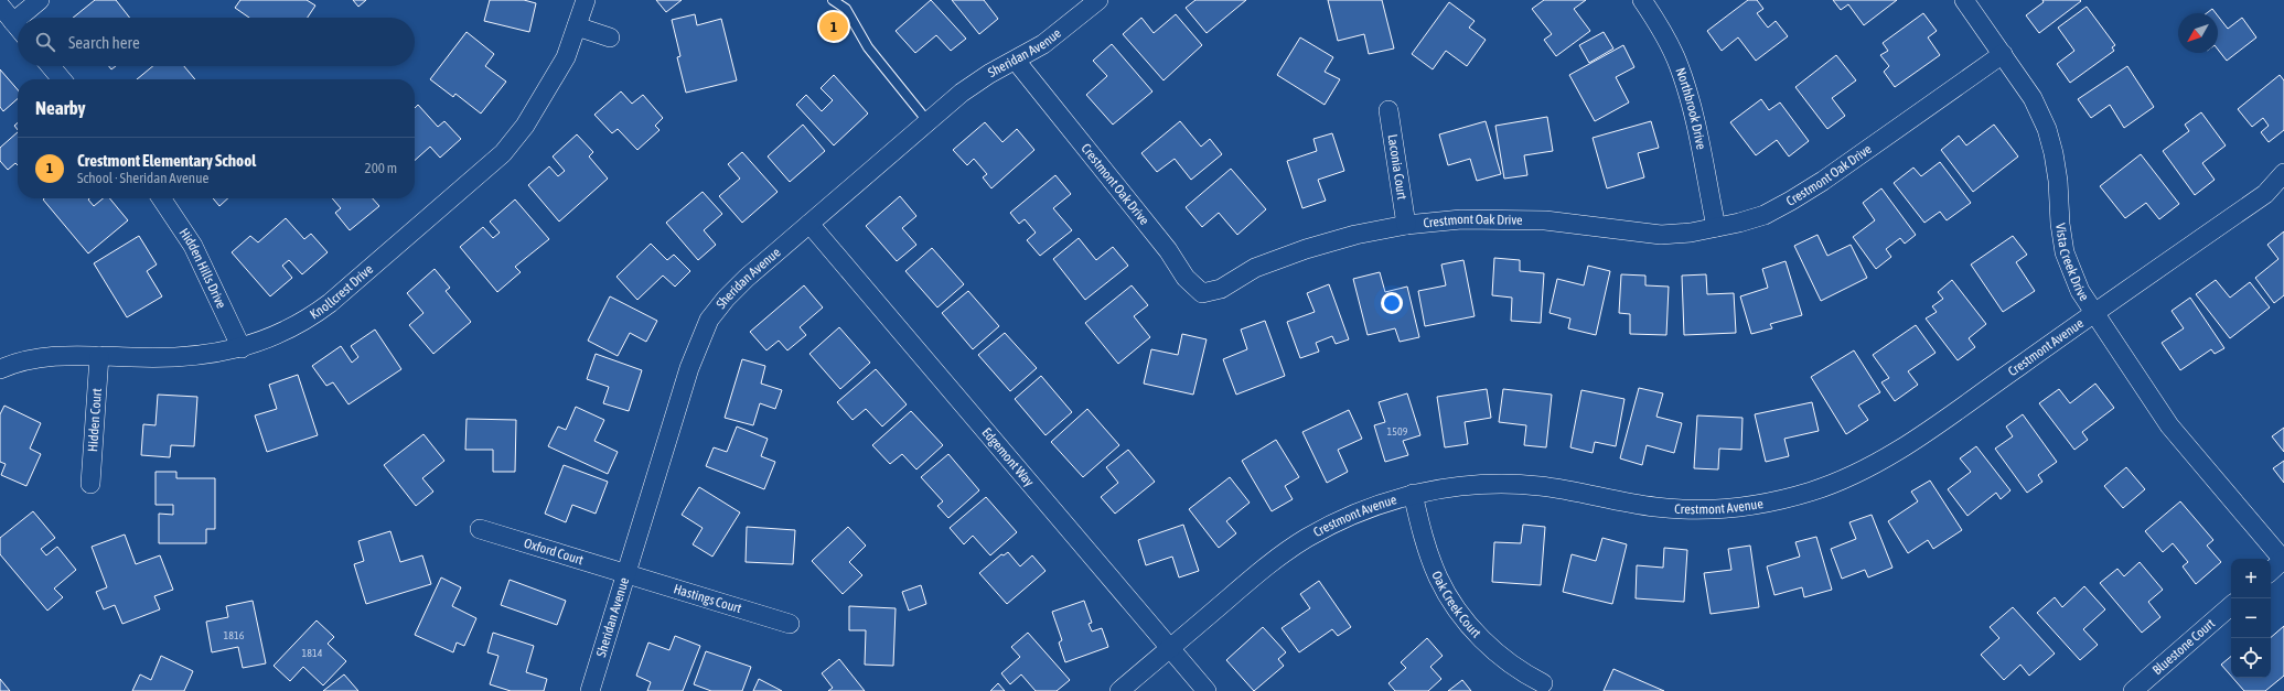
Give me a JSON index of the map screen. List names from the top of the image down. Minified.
{"streets":{"street":["Sheridan Avenue","Northbrook Drive","Laconia Court","Crestmont Oak Drive","Vista Creek Drive","Hidden Hills Drive","Knollcrest Drive","Crestmont Avenue","Hidden Court","Edgemont Way","Oxford Court","Hastings Court","Oak Creek Court","Bluestone Court"]},"crossings":[["Sheridan Avenue","Crestmont Oak Drive"],["Sheridan Avenue","Edgemont Way"],["Sheridan Avenue","Oxford Court"],["Sheridan Avenue","Hastings Court"],["Northbrook Drive","Crestmont Oak Drive"],["Laconia Court","Crestmont Oak Drive"],["Crestmont Oak Drive","Vista Creek Drive"],["Vista Creek Drive","Crestmont Avenue"],["Hidden Hills Drive","Knollcrest Drive"],["Knollcrest Drive","Hidden Court"],["Crestmont Avenue","Edgemont Way"],["Crestmont Avenue","Oak Creek Court"],["Oxford Court","Hastings Court"]],"house_numbers":["1509","1816","1814"],"north":"bottom left","page":{"pins":"1","search":"Search here","heading":"Nearby","list":[{"mark":"1","name":"Crestmont Elementary School","note":"School · Sheridan Avenue","value":"200 m"}],"map_buttons":["+","−"]}}
